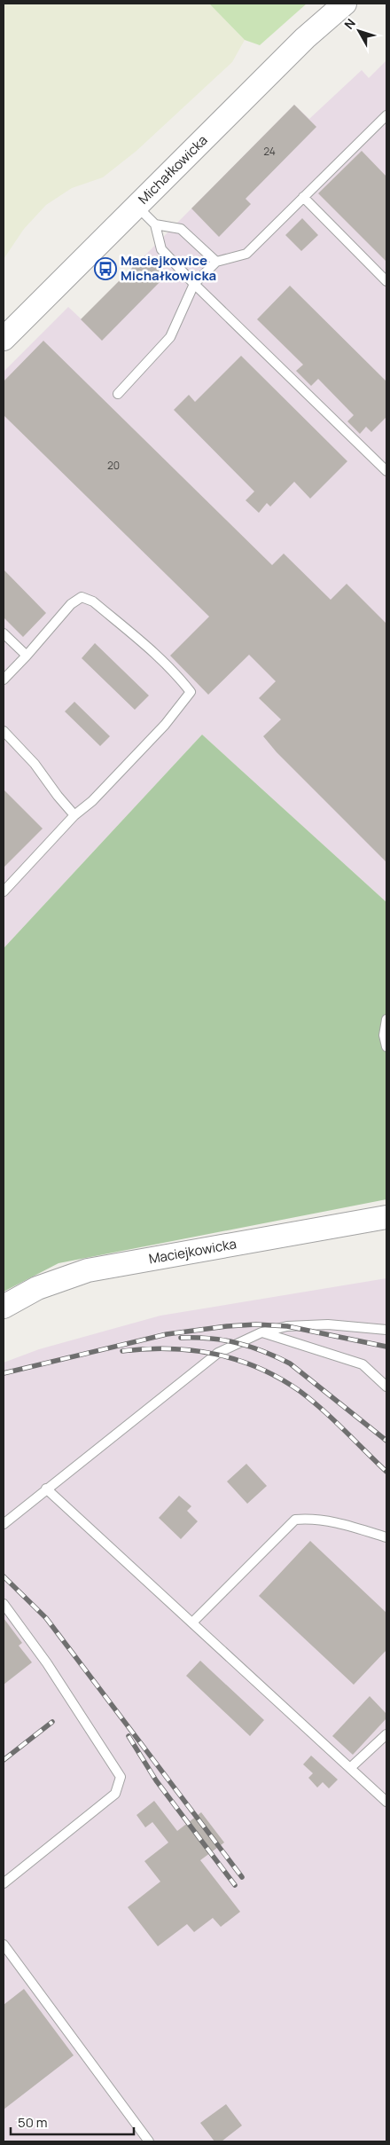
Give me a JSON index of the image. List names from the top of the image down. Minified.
{"streets":{"street":["Michałkowicka","Maciejkowicka"]},"places":{"bus stop":["Maciejkowice Michałkowicka"]},"house_numbers":["24","20"],"scale_bar":"50 m","north":"top left"}
